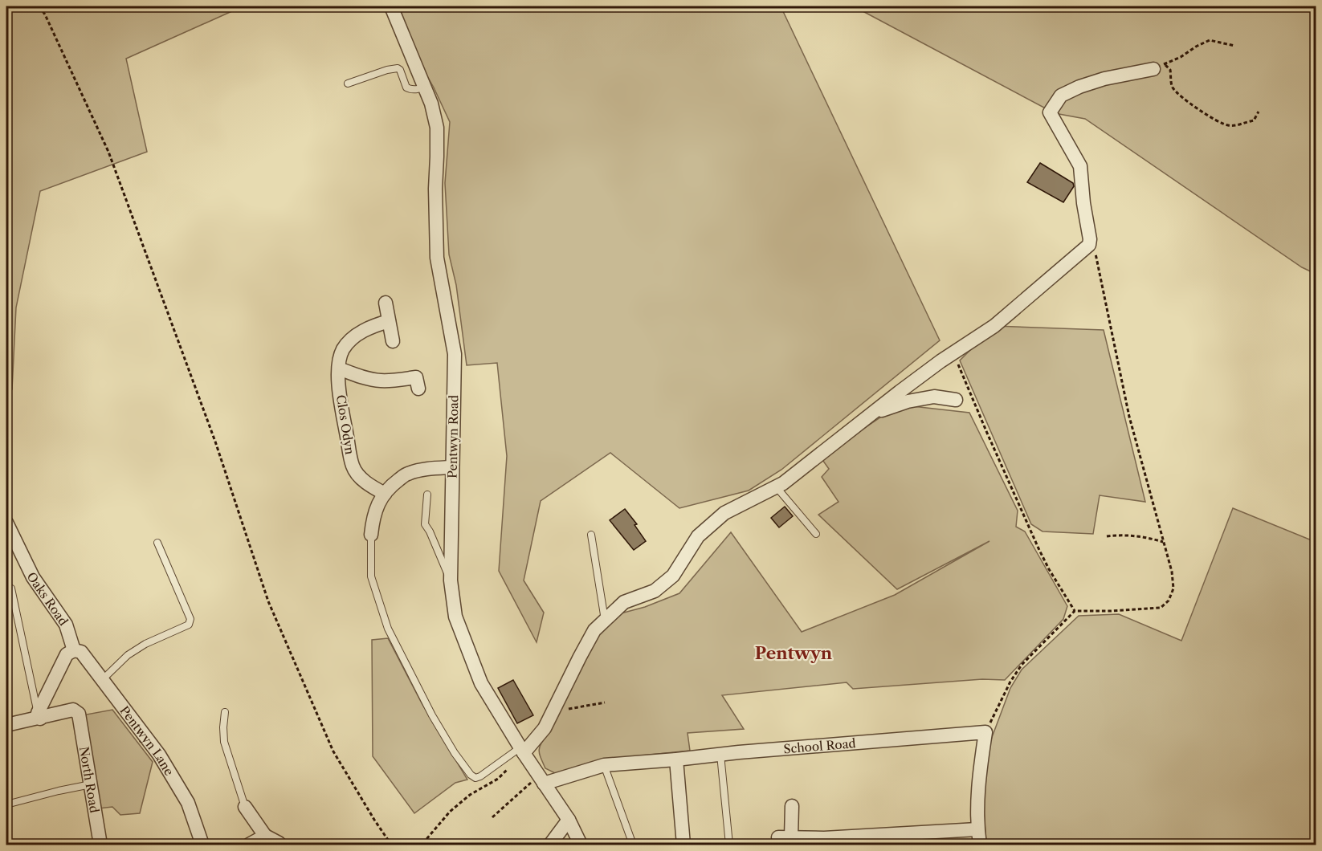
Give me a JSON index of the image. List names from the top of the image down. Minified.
{"streets":{"street":["Clos Odyn","Pentwyn Road","Oaks Road","Pentwyn Lane","School Road","North Road"]},"crossings":[["Pentwyn Road","School Road"],["Oaks Road","Pentwyn Lane"]],"districts":["Pentwyn"]}
